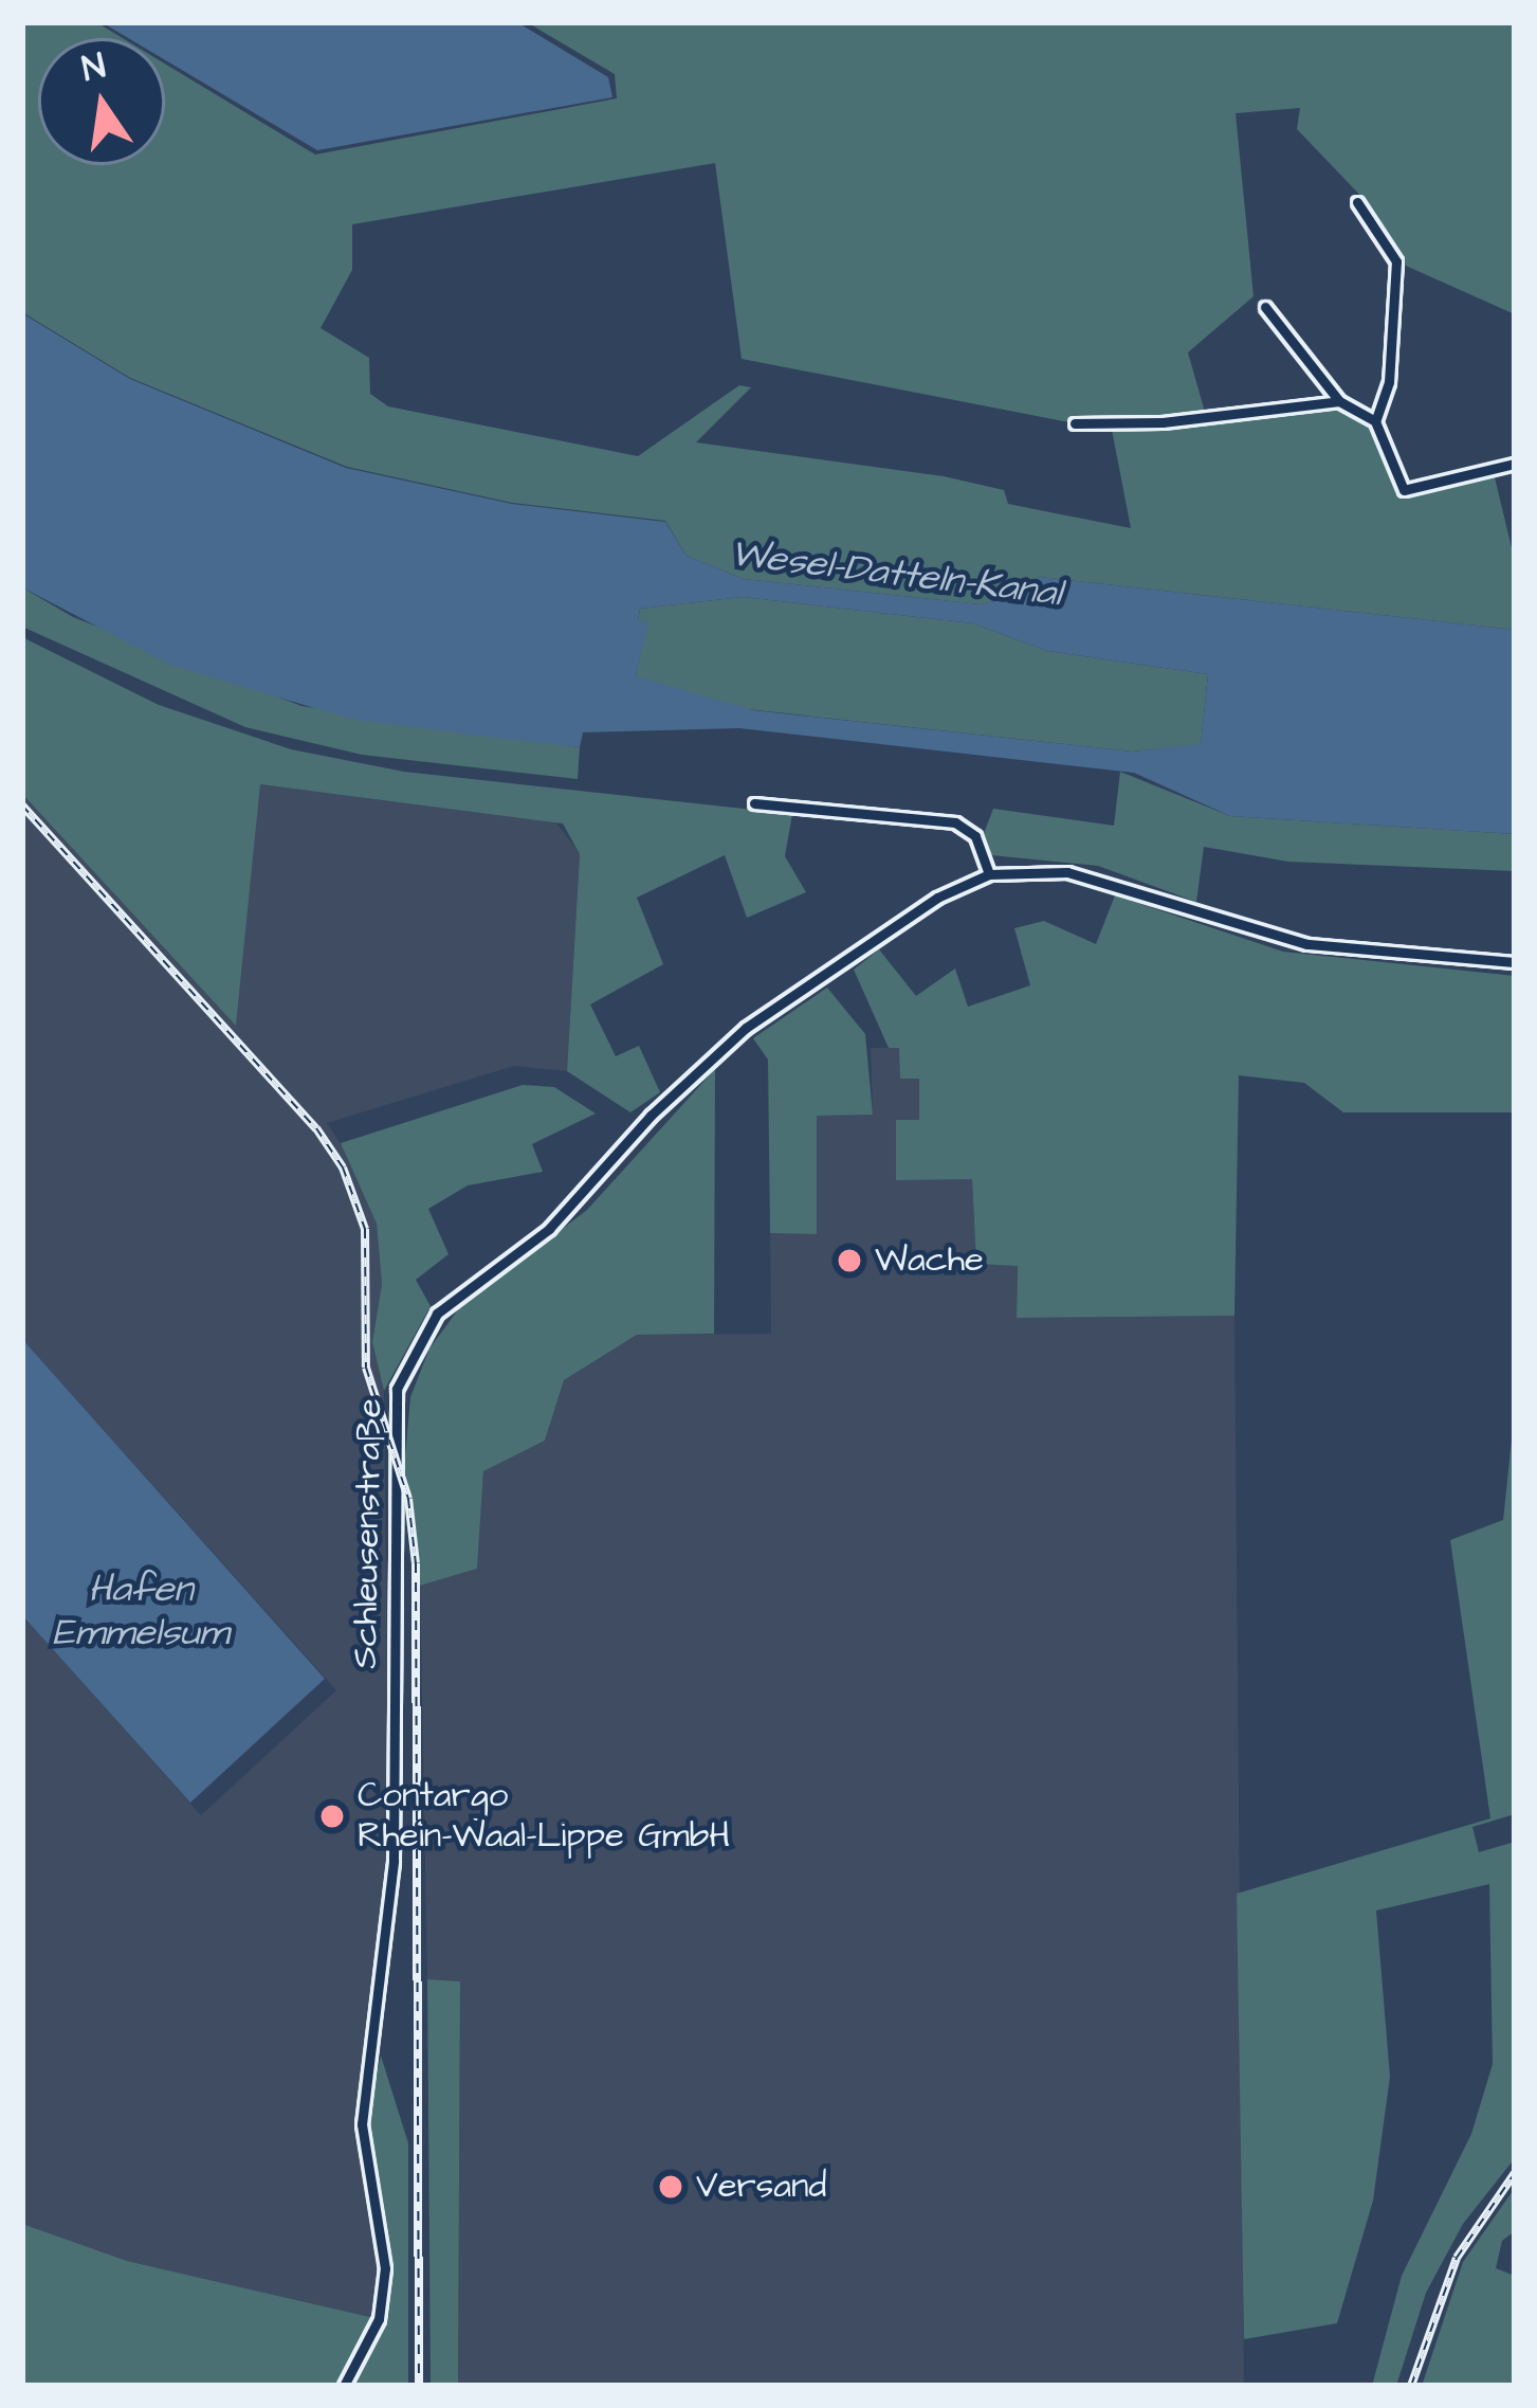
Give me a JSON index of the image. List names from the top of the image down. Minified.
{"streets":{"street":["Schleusenstraße"]},"water":["Wesel-Datteln-Kanal","Hafen Emmelsum"],"places":["Wache","Contargo Rhein-Waal-Lippe GmbH","Versand"],"north":"top"}
